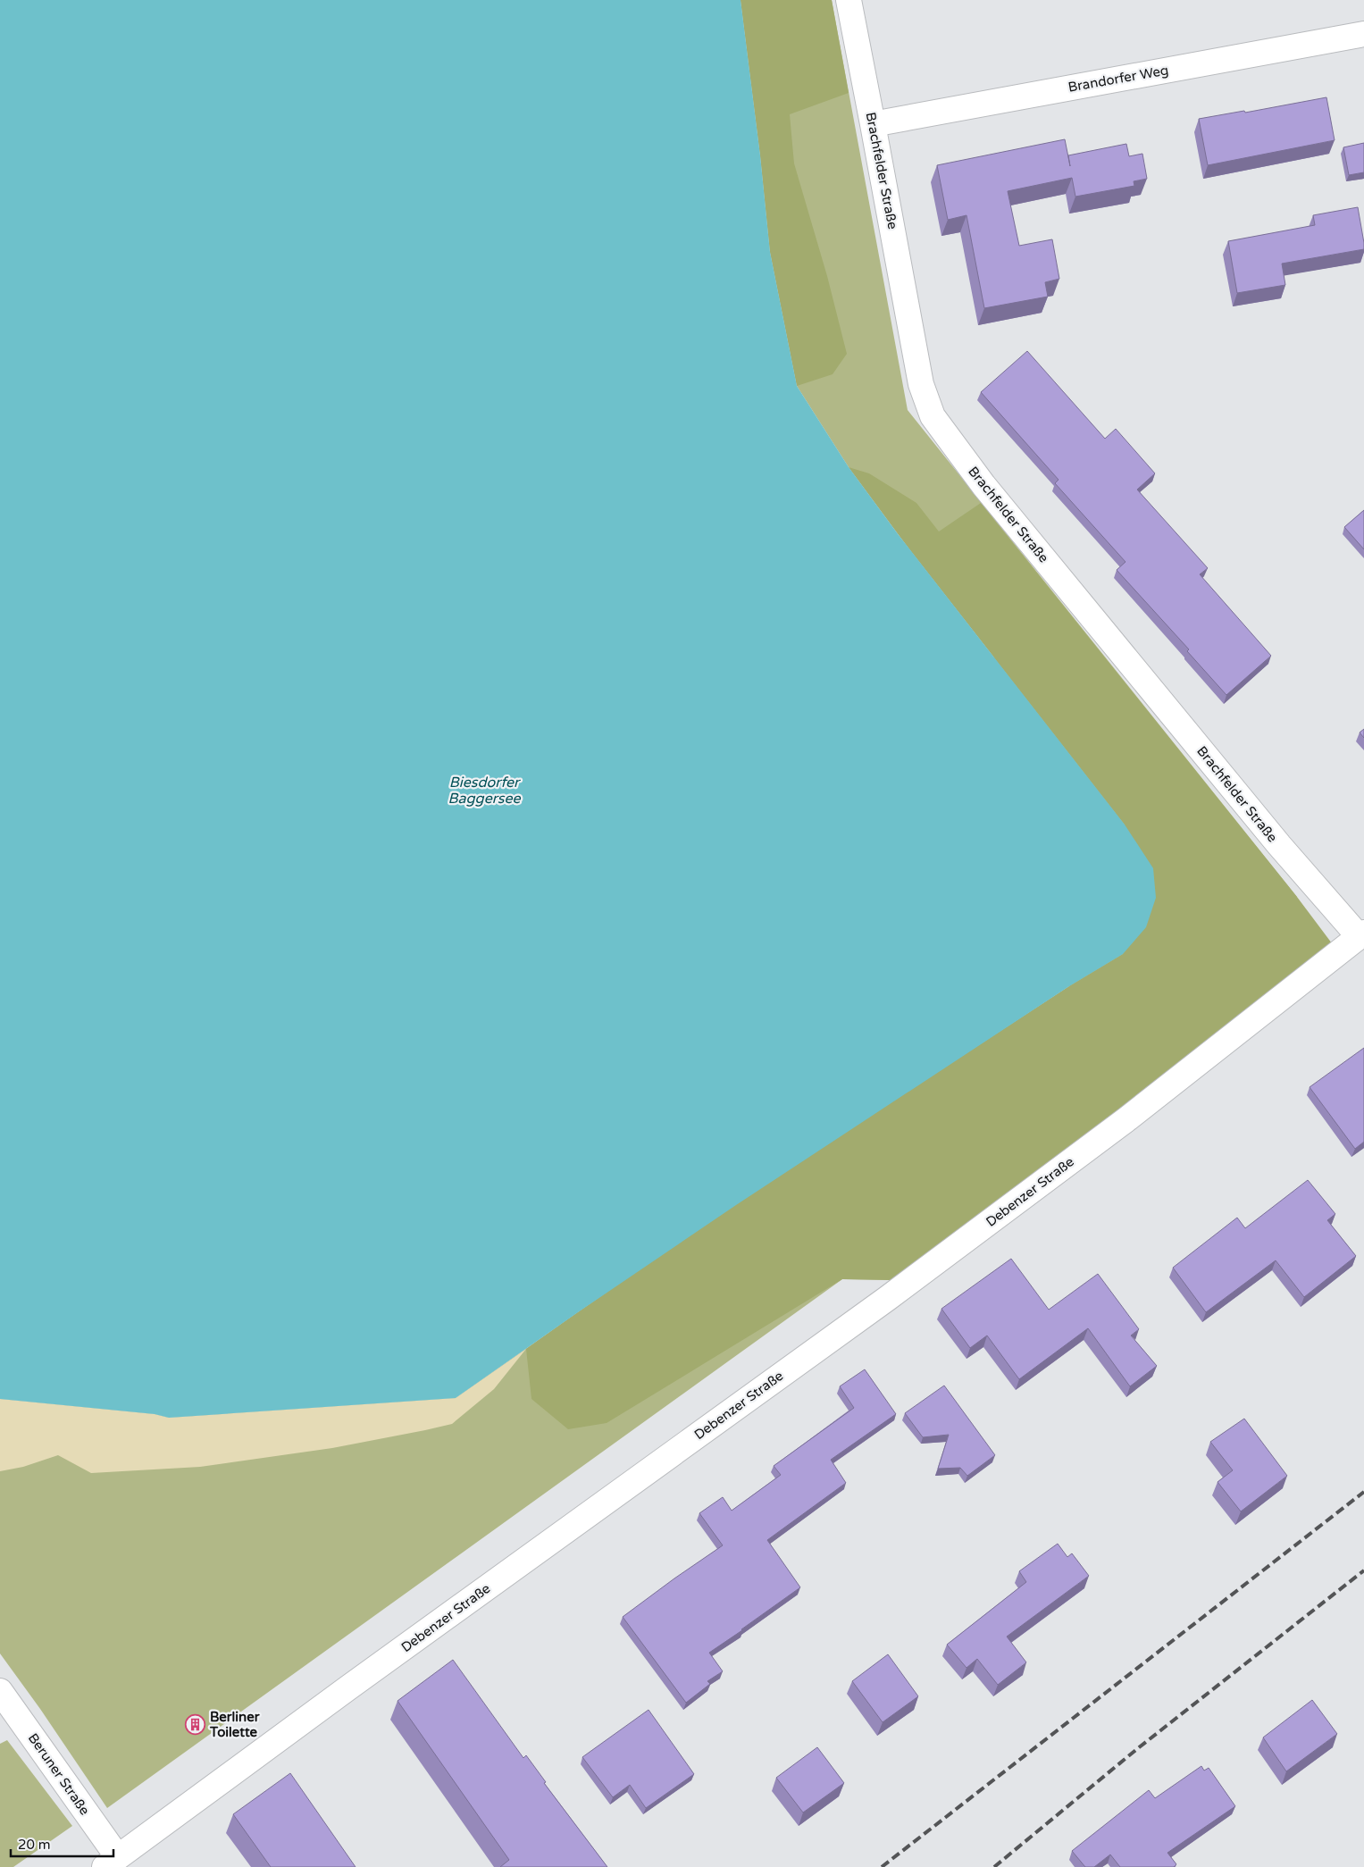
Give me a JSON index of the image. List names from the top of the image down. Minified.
{"streets":{"street":["Brandorfer Weg","Brachfelder Straße","Debenzer Straße","Beruner Straße"]},"crossings":[["Brandorfer Weg","Brachfelder Straße"],["Brachfelder Straße","Debenzer Straße"],["Debenzer Straße","Beruner Straße"]],"water":["Biesdorfer Baggersee"],"places":{"building":["Berliner Toilette"]},"scale_bar":"20 m"}
